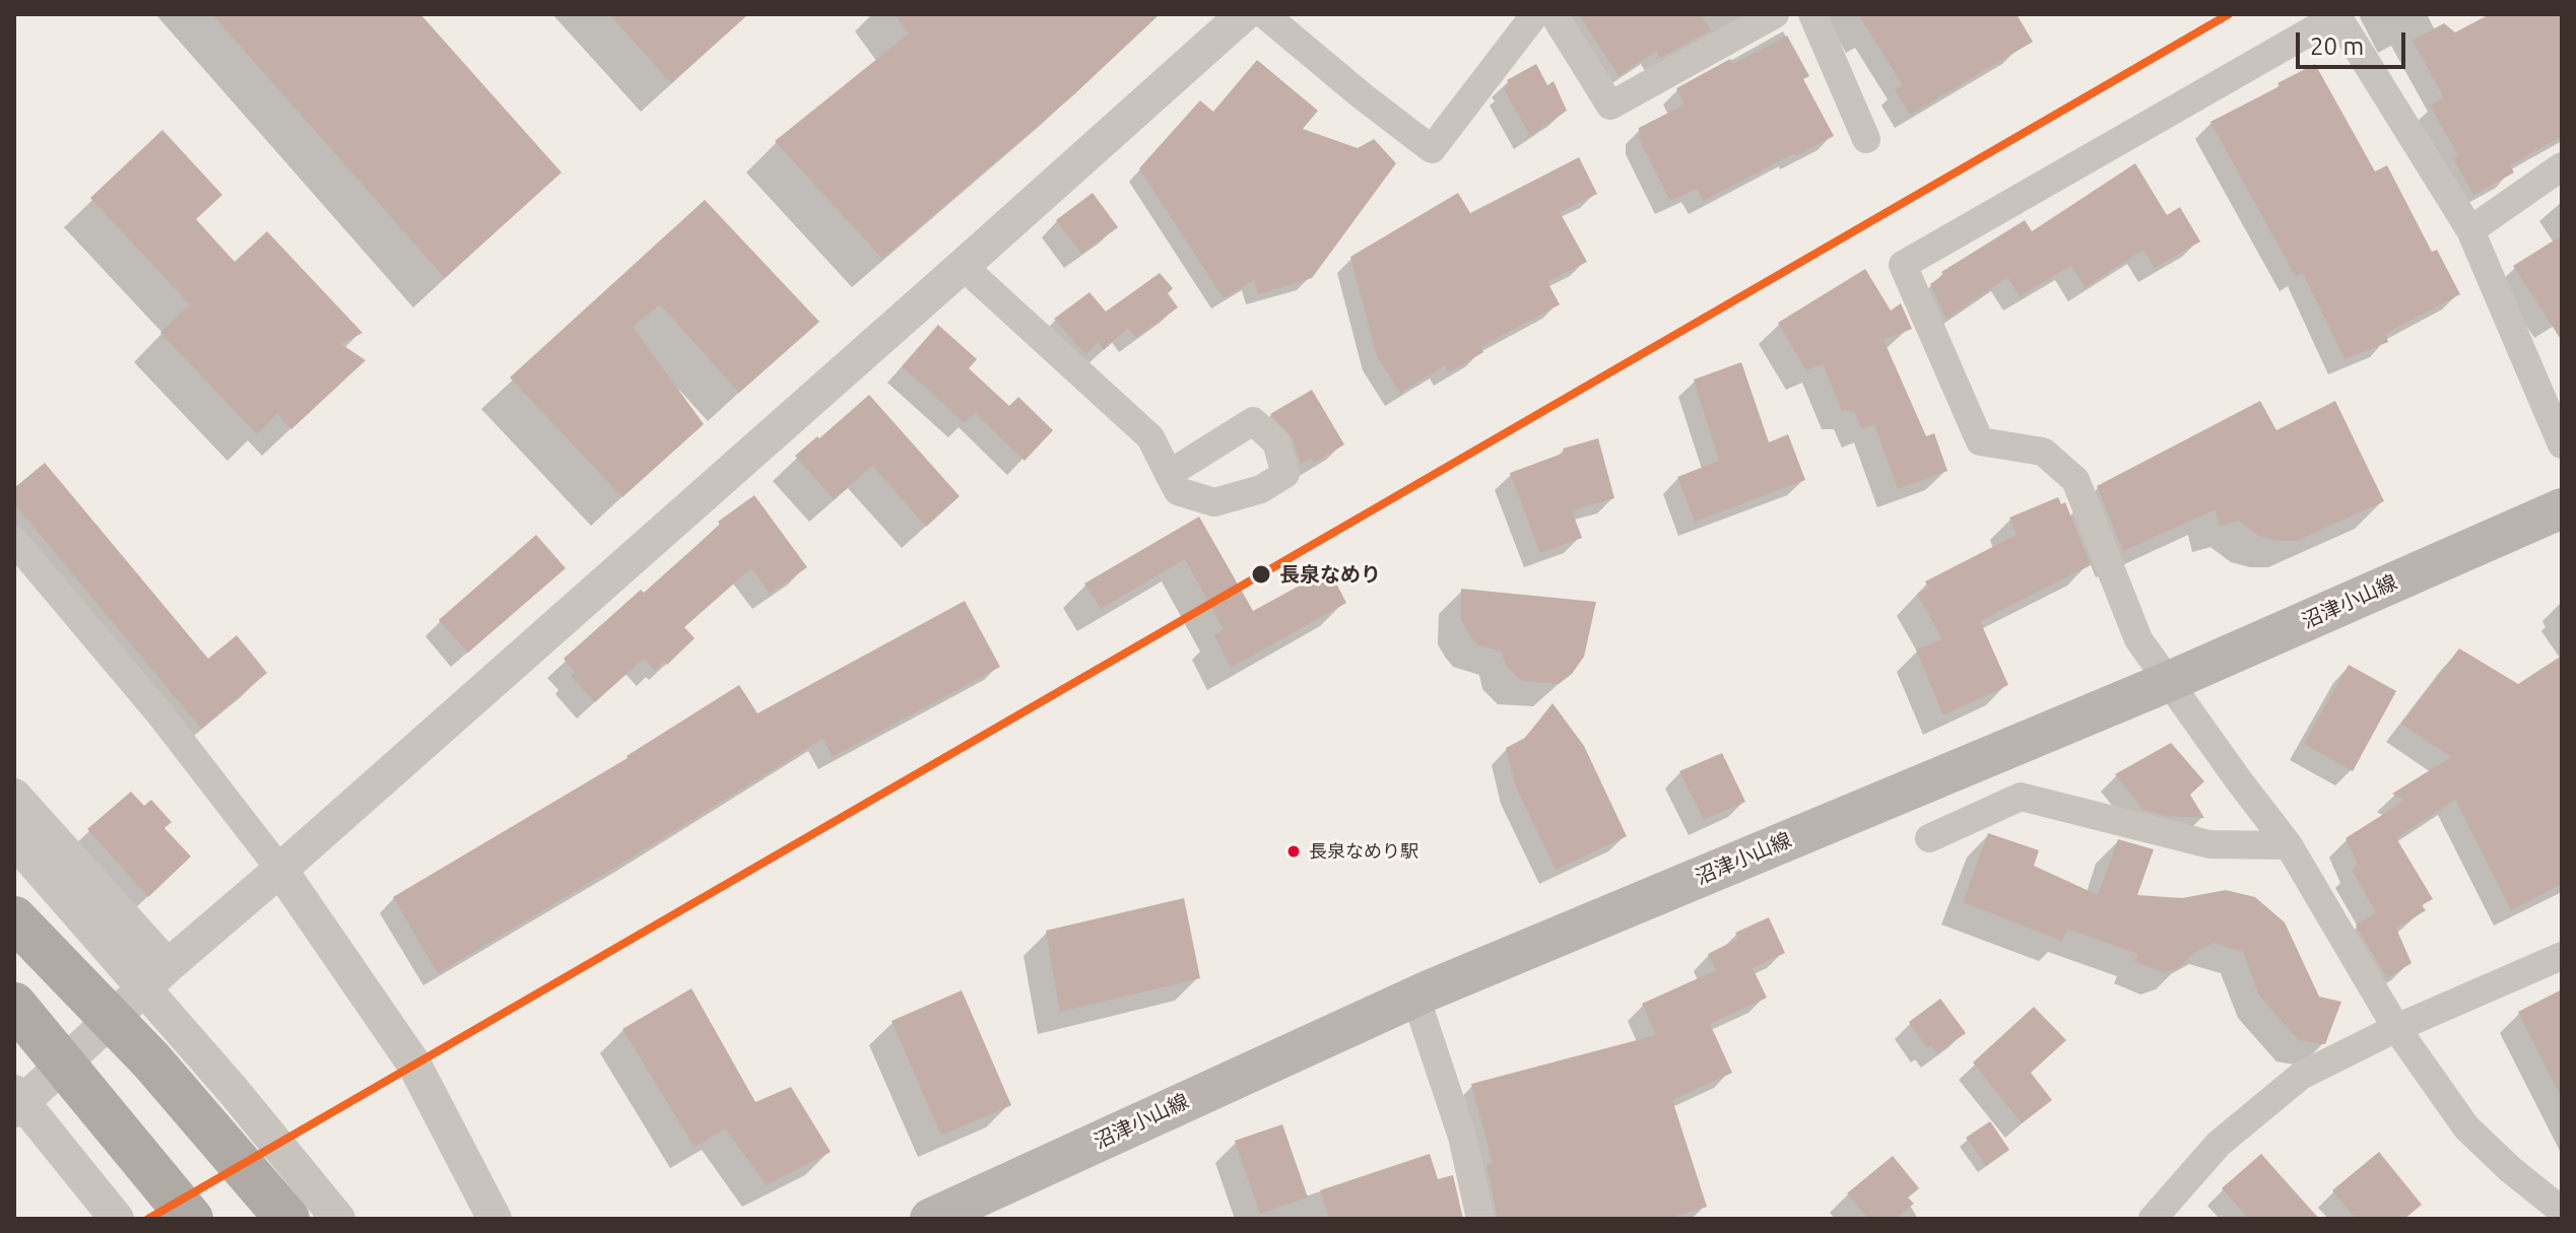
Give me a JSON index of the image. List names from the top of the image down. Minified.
{"streets":{"main road":["沼津小山線"]},"places":["長泉なめり","長泉なめり駅"],"scale_bar":"20 m"}
